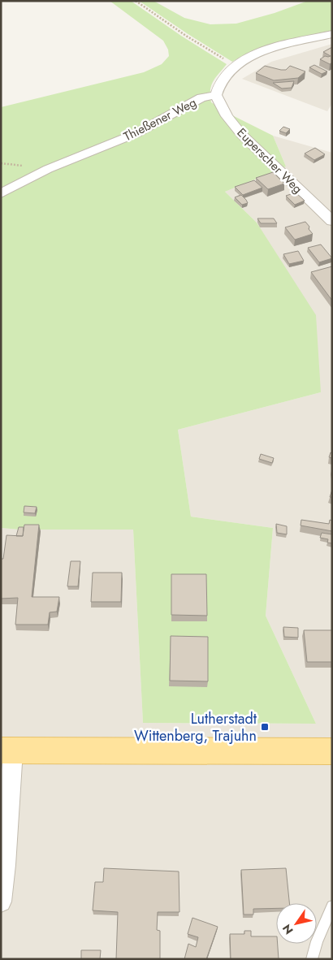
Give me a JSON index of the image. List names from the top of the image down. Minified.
{"streets":{"street":["Thießener Weg","Euperscher Weg"]},"crossings":[["Thießener Weg","Euperscher Weg"]],"places":{"transit":["Lutherstadt Wittenberg, Trajuhn"]},"north":"bottom left"}
